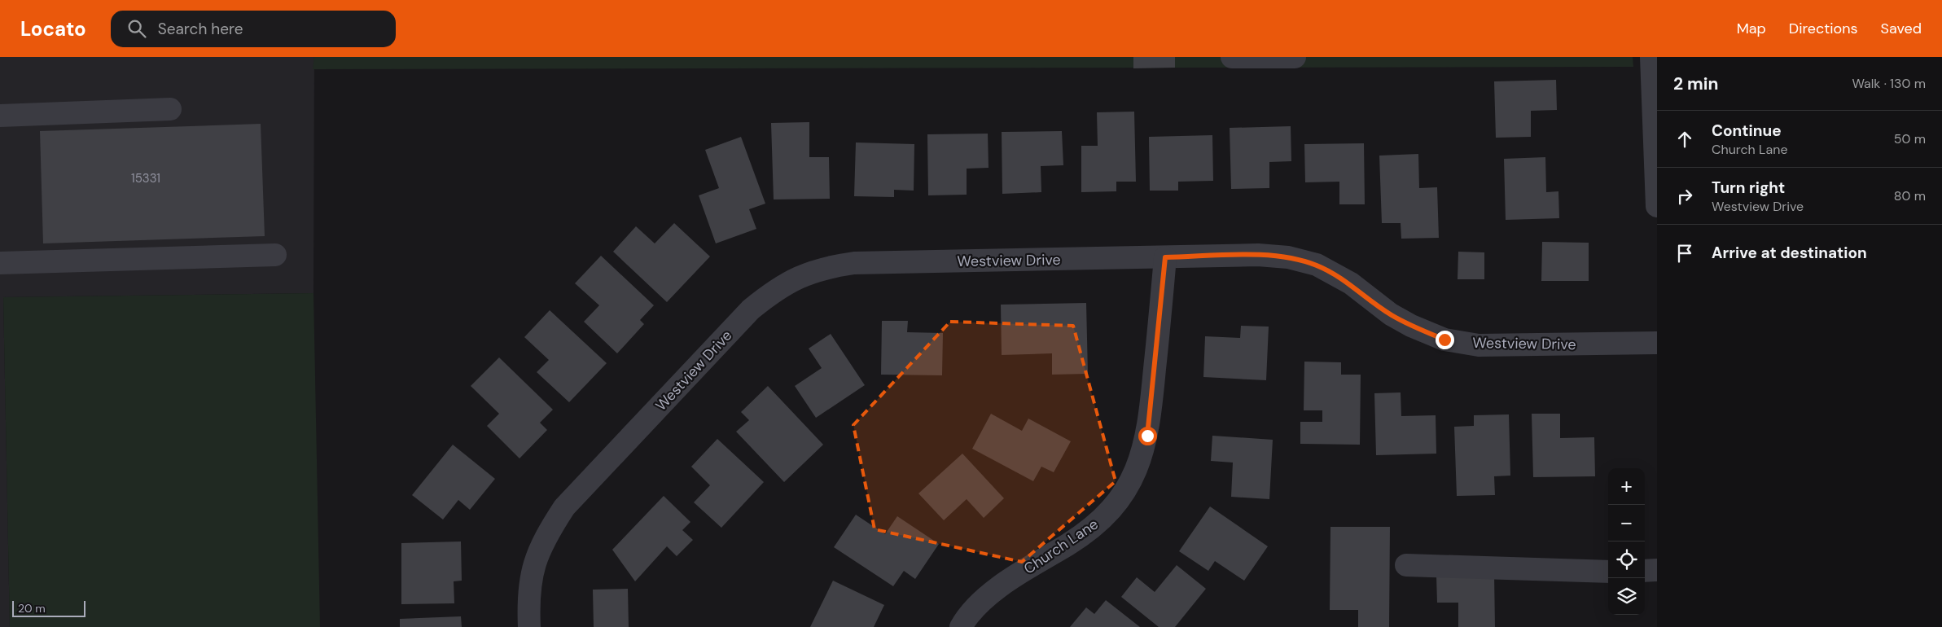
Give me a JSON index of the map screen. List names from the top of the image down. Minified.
{"streets":{"street":["Westview Drive","Church Lane"]},"crossings":[["Westview Drive","Church Lane"]],"house_numbers":["15331"],"scale_bar":"20 m","page":{"header":"Locato","search":"Search here","nav":["Map","Directions","Saved"],"heading":["2 min","Walk · 130 m"],"list":[["Continue","Church Lane","50 m"],["Turn right","Westview Drive","80 m"],"Arrive at destination"],"map_buttons":["+","−"],"scale":"20 m"}}
